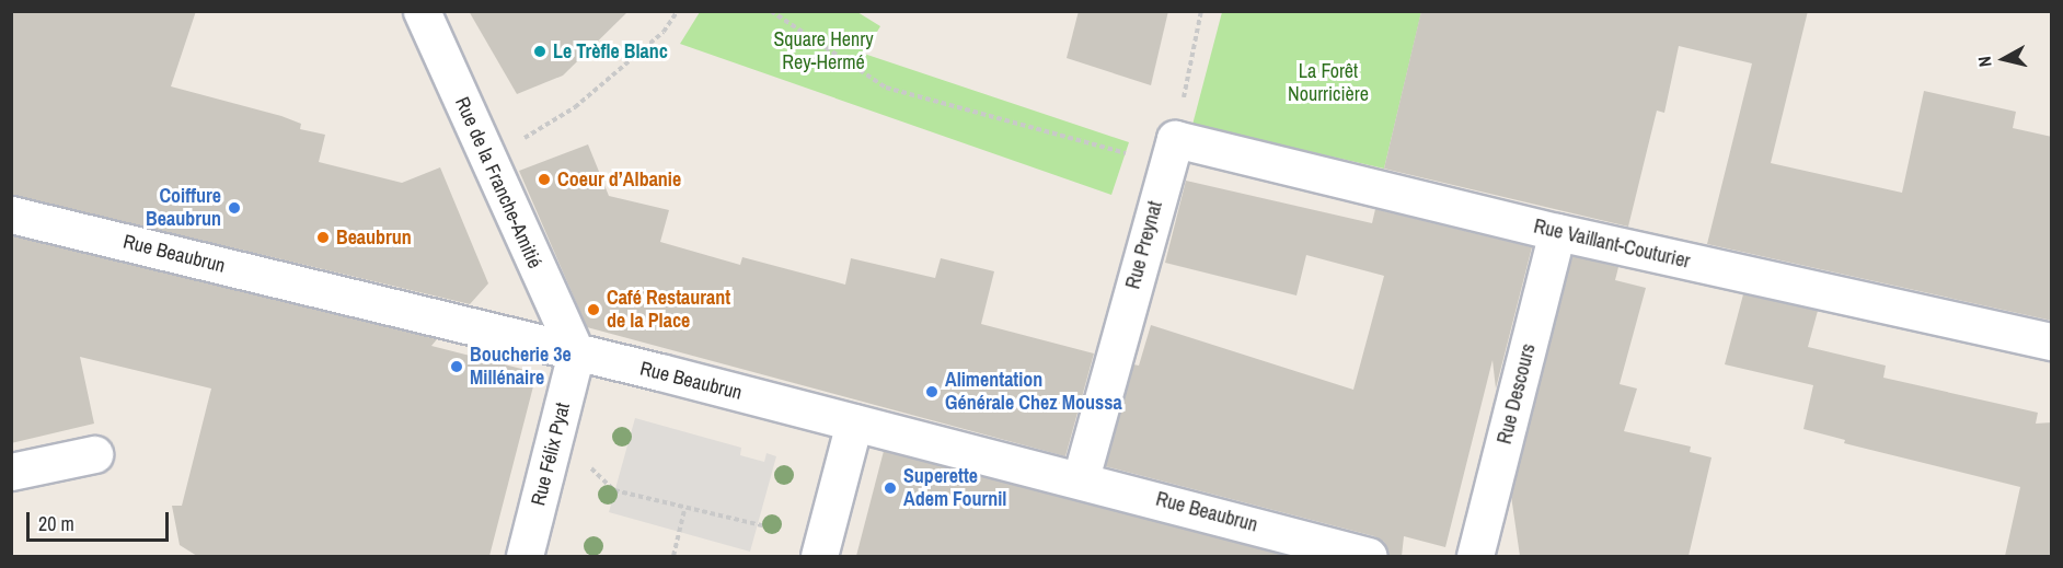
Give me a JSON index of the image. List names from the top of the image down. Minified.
{"streets":{"street":["Rue de la Franche-Amitié","Rue Vaillant-Couturier","Rue Preynat","Rue Beaubrun","Rue Descours","Rue Félix Pyat"]},"crossings":[["Rue de la Franche-Amitié","Rue Beaubrun"],["Rue de la Franche-Amitié","Rue Félix Pyat"],["Rue Vaillant-Couturier","Rue Preynat"],["Rue Vaillant-Couturier","Rue Descours"],["Rue Preynat","Rue Beaubrun"],["Rue Beaubrun","Rue Félix Pyat"]],"parks":["Square Henry Rey-Hermé","La Forêt Nourricière"],"places":["Le Trèfle Blanc","Coeur d’Albanie","Coiffure Beaubrun","Beaubrun","Café Restaurant de la Place","Boucherie 3e Millénaire","Alimentation Générale Chez Moussa","Superette Adem Fournil"],"scale_bar":"20 m","north":"left"}
